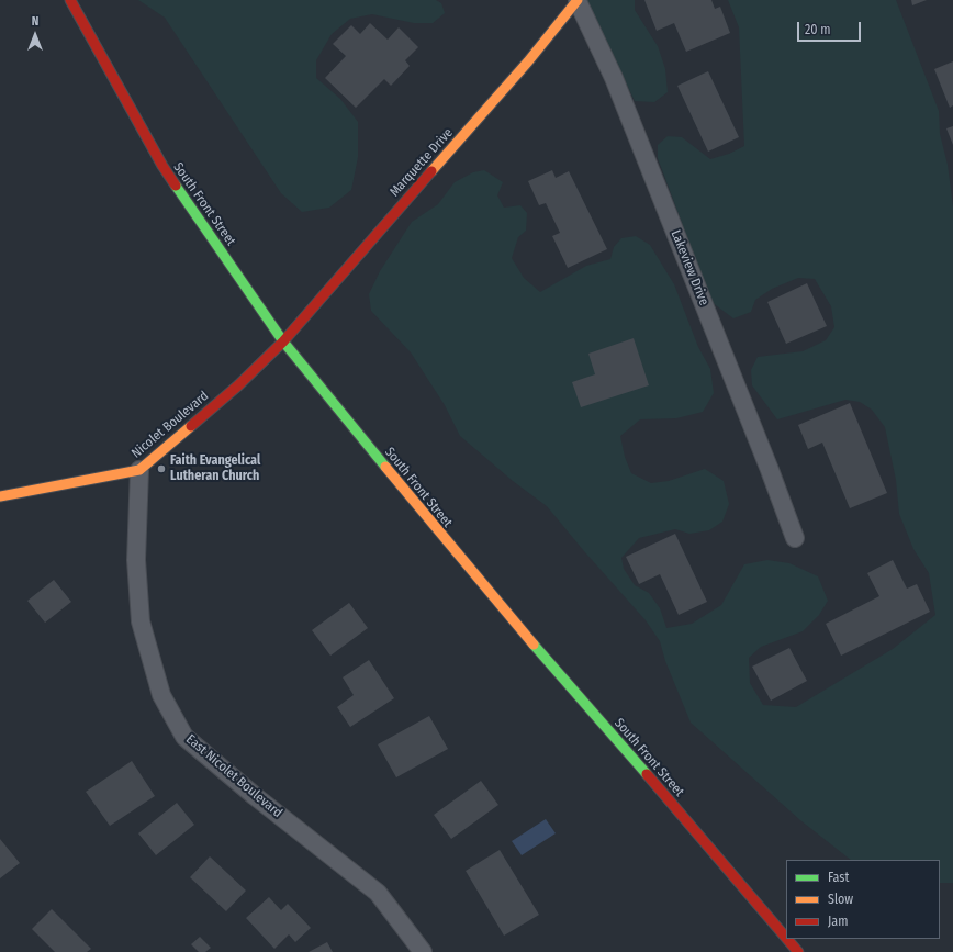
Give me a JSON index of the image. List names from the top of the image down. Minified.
{"streets":{"main road":["Marquette Drive","South Front Street","Nicolet Boulevard"],"street":["Lakeview Drive","East Nicolet Boulevard"]},"crossings":[["Marquette Drive","South Front Street"],["Marquette Drive","Lakeview Drive"],["Marquette Drive","Nicolet Boulevard"],["South Front Street","Nicolet Boulevard"],["Nicolet Boulevard","East Nicolet Boulevard"]],"places":["Faith Evangelical Lutheran Church"],"legend":["Fast","Slow","Jam"],"scale_bar":"20 m","north":"top"}
